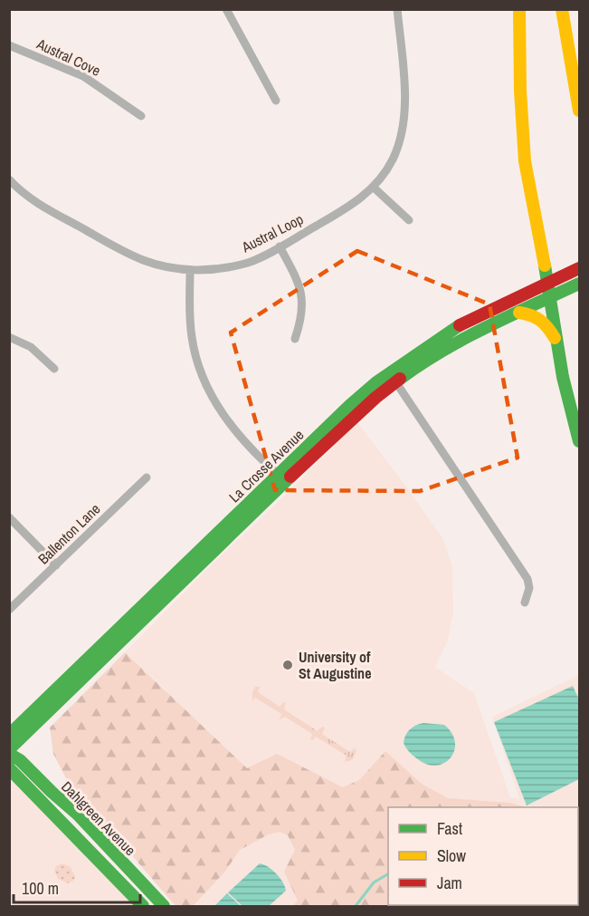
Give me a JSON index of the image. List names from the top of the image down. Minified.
{"streets":{"main road":["La Crosse Avenue","Dahlgreen Avenue"],"street":["Austral Cove","Austral Loop","Ballenton Lane"]},"places":["University of St Augustine"],"legend":["Fast","Slow","Jam"],"scale_bar":"100 m"}
